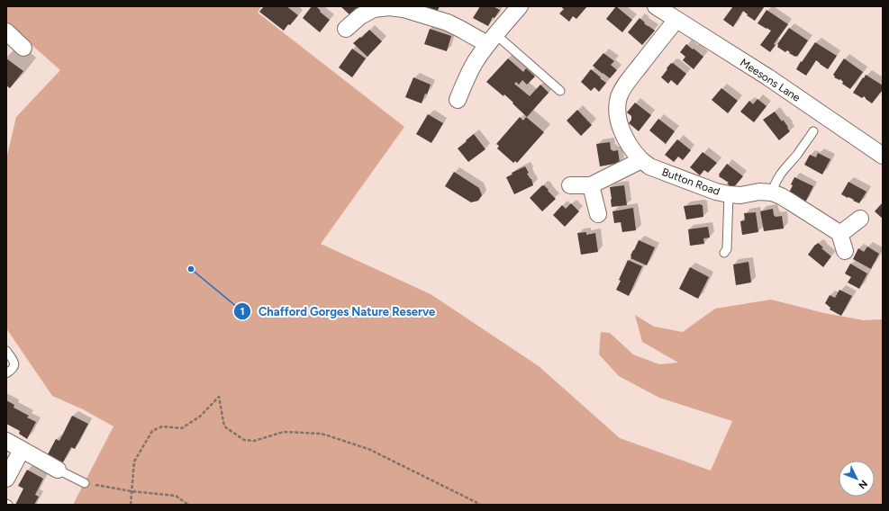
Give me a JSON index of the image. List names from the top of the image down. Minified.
{"streets":{"street":["Meesons Lane","Button Road"]},"crossings":[["Meesons Lane","Button Road"]],"places":["Chafford Gorges Nature Reserve"],"north":"bottom right"}
